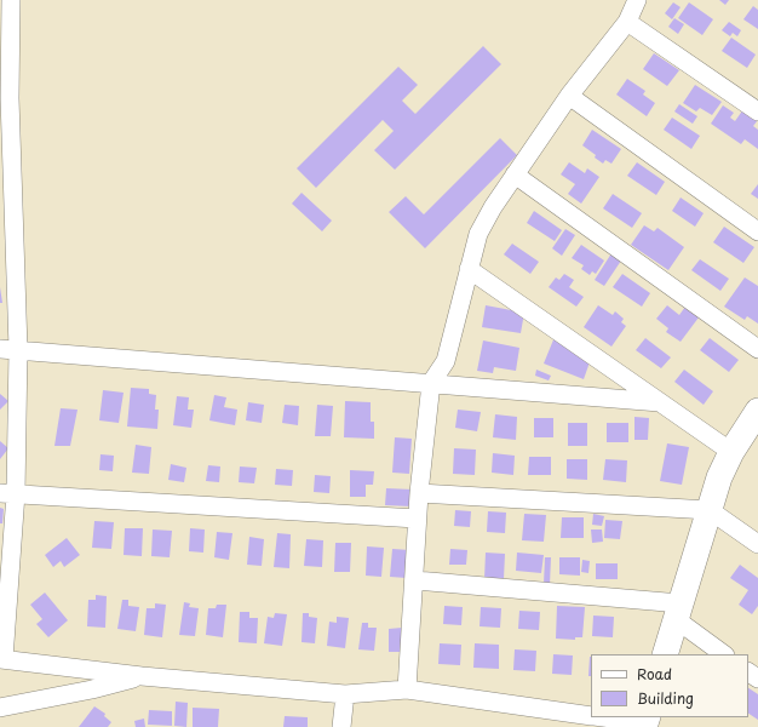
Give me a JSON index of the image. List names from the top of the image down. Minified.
{"legend":["Road","Building"]}
